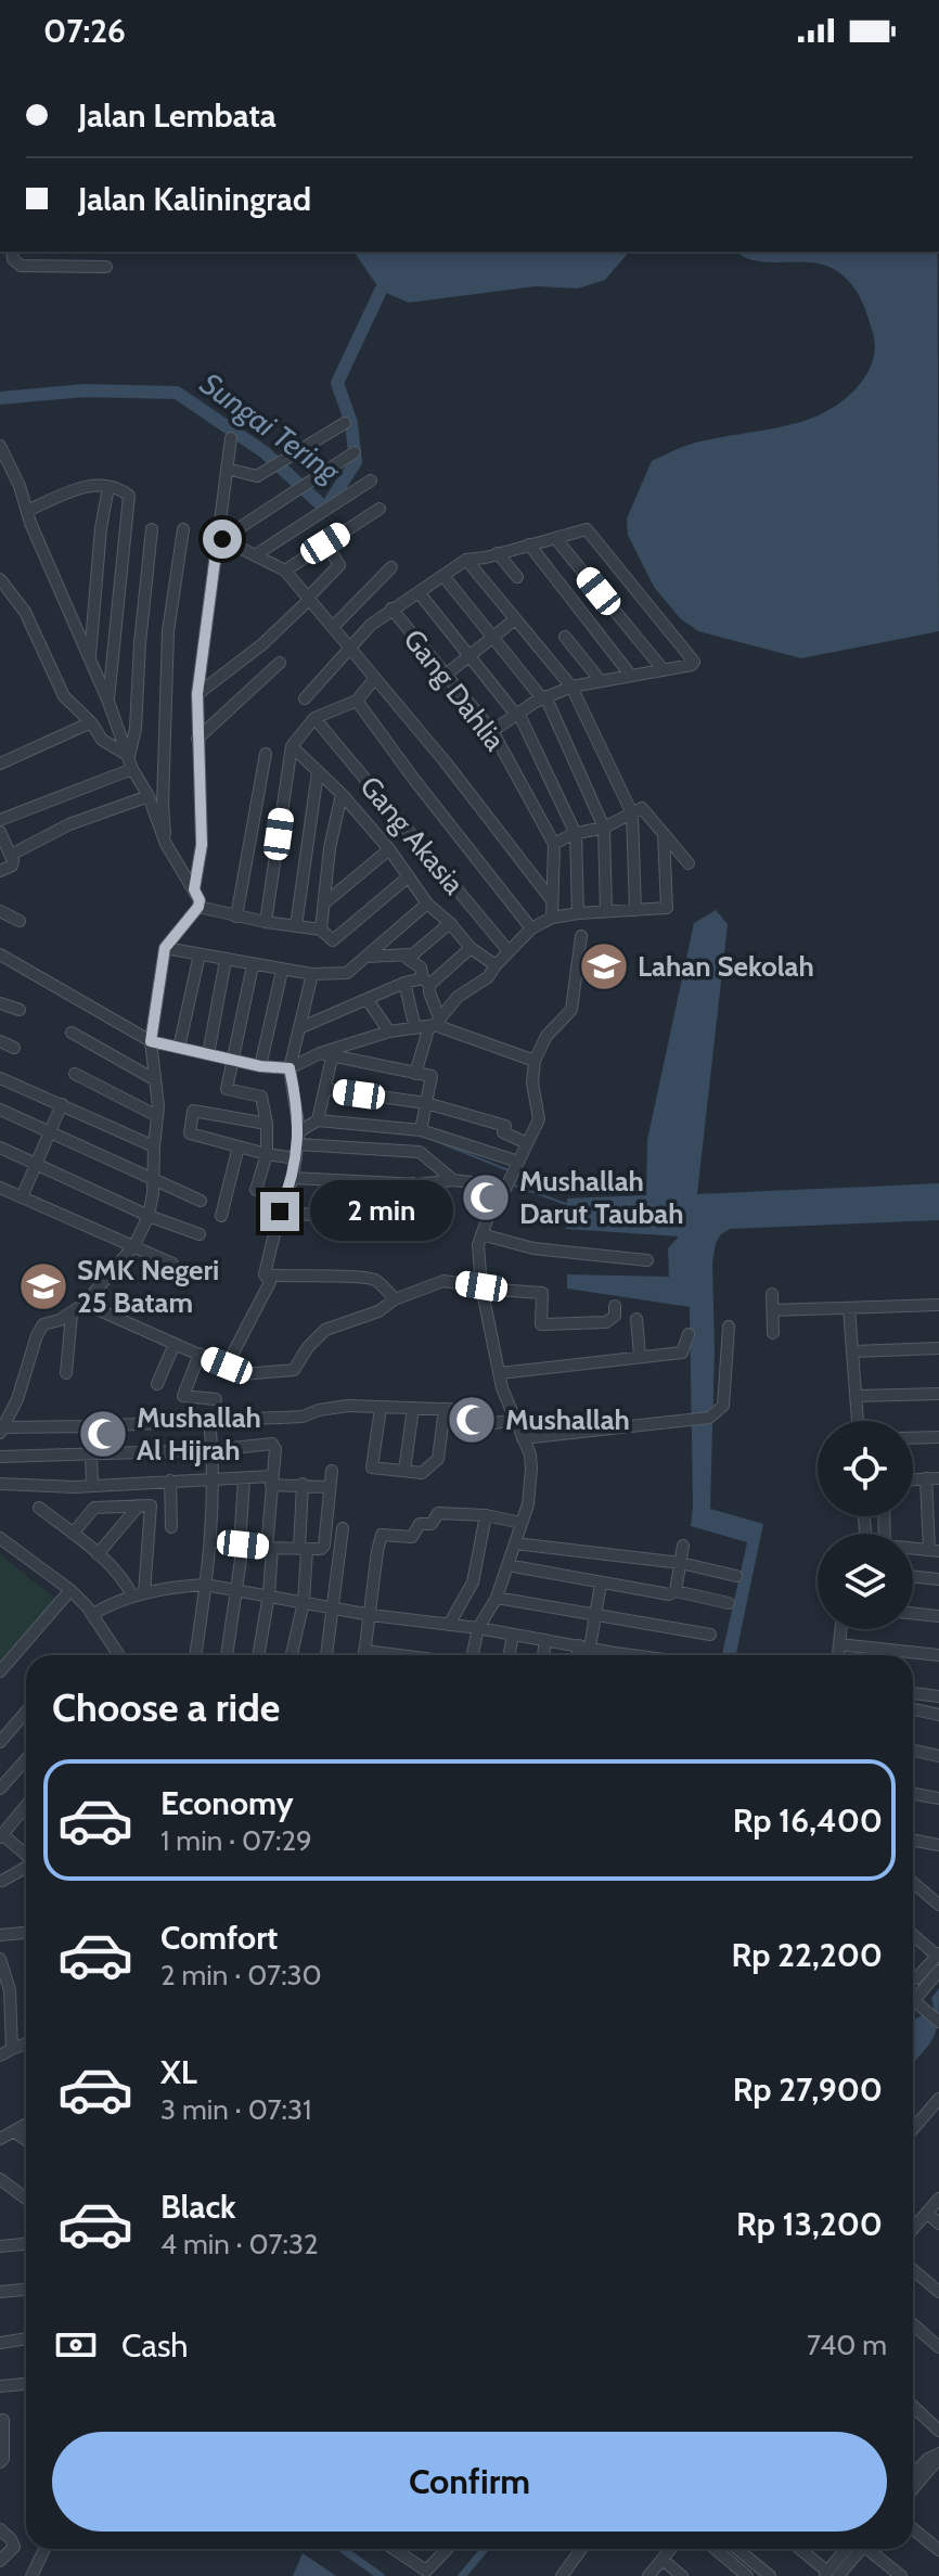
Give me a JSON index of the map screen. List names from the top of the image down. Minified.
{"streets":{"street":["Gang Dahlia","Gang Akasia"]},"water":["Sungai Tering"],"places":{"school or university":["Lahan Sekolah","SMK Negeri 25 Batam"],"mosque":["Mushallah Darut Taubah","Mushallah","Mushallah Al Hijrah"]},"page":{"status":"07:26","banner":["Jalan Lembata","Jalan Kaliningrad"],"bubble":"2 min","heading":"Choose a ride","list":[{"name":"Economy","note":"1 min · 07:29","value":"Rp 16,400"},{"name":"Comfort","note":"2 min · 07:30","value":"Rp 22,200"},{"name":"XL","note":"3 min · 07:31","value":"Rp 27,900"},{"name":"Black","note":"4 min · 07:32","value":"Rp 13,200"}],"pay":["Cash","740 m"],"buttons":"Confirm"}}
